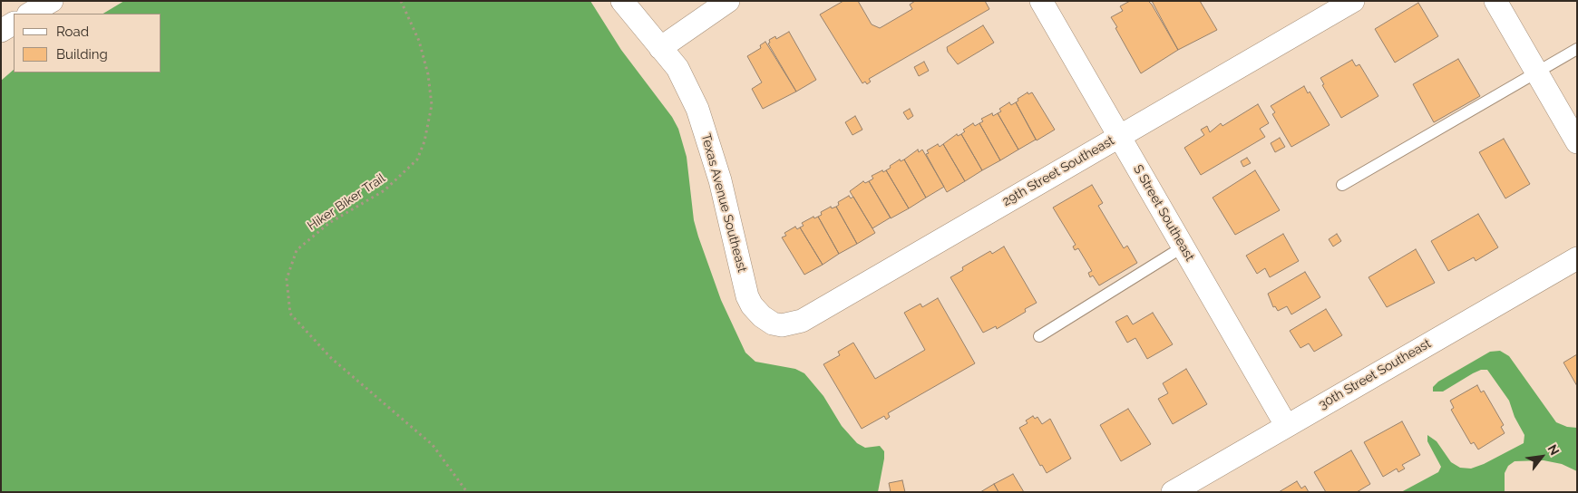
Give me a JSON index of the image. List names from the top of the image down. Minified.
{"streets":{"street":["29th Street Southeast","Texas Avenue Southeast","S Street Southeast","30th Street Southeast"],"path":["Hiker Biker Trail"]},"crossings":[["29th Street Southeast","Texas Avenue Southeast"],["29th Street Southeast","S Street Southeast"],["S Street Southeast","30th Street Southeast"]],"legend":["Road","Building"],"north":"top right"}
